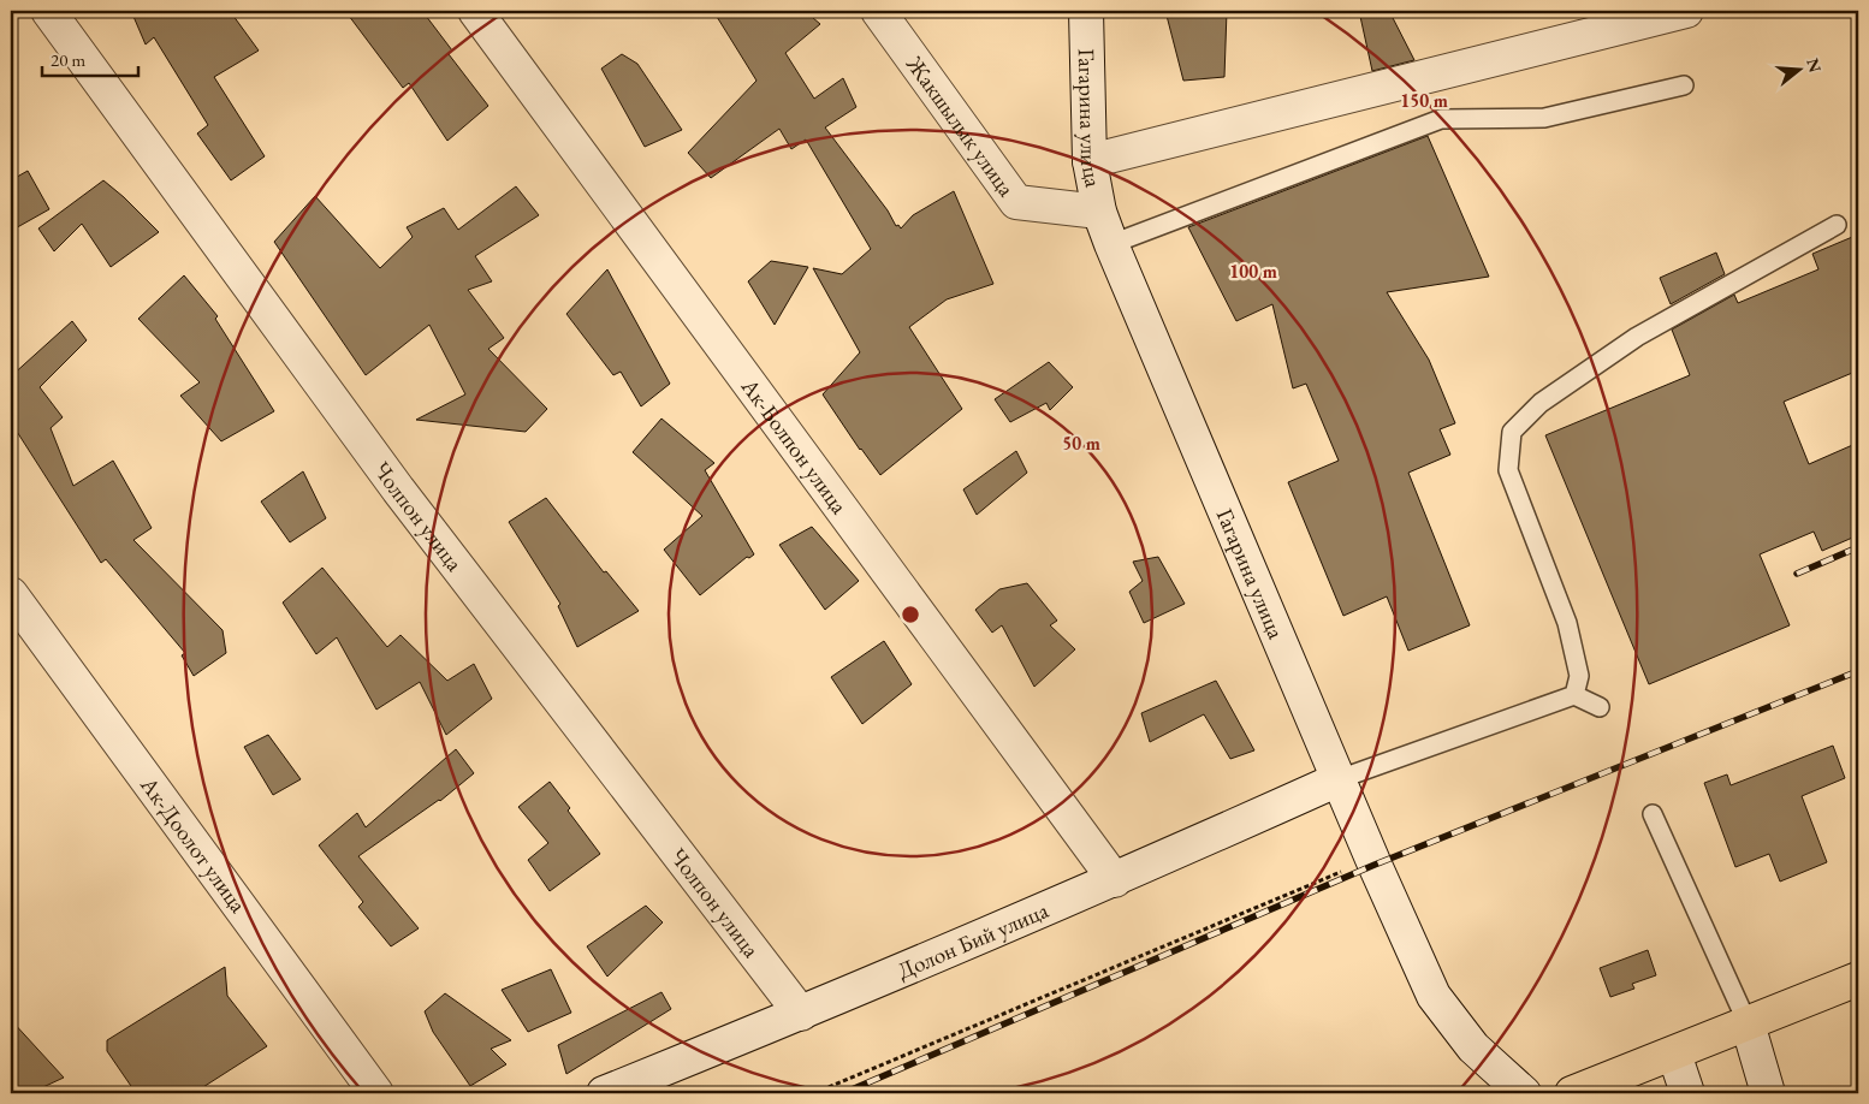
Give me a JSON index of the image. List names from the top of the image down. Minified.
{"streets":{"street":["Гагарина улица","Жакшылык улица","Ак-Болпон улица","Чолпон улица","Ак-Доолот улица","Долон Бий улица"]},"crossings":[["Гагарина улица","Жакшылык улица"],["Гагарина улица","Долон Бий улица"],["Ак-Болпон улица","Долон Бий улица"],["Чолпон улица","Долон Бий улица"]],"scale_bar":"20 m","north":"right","rings":["150 m","100 m","50 m"]}
